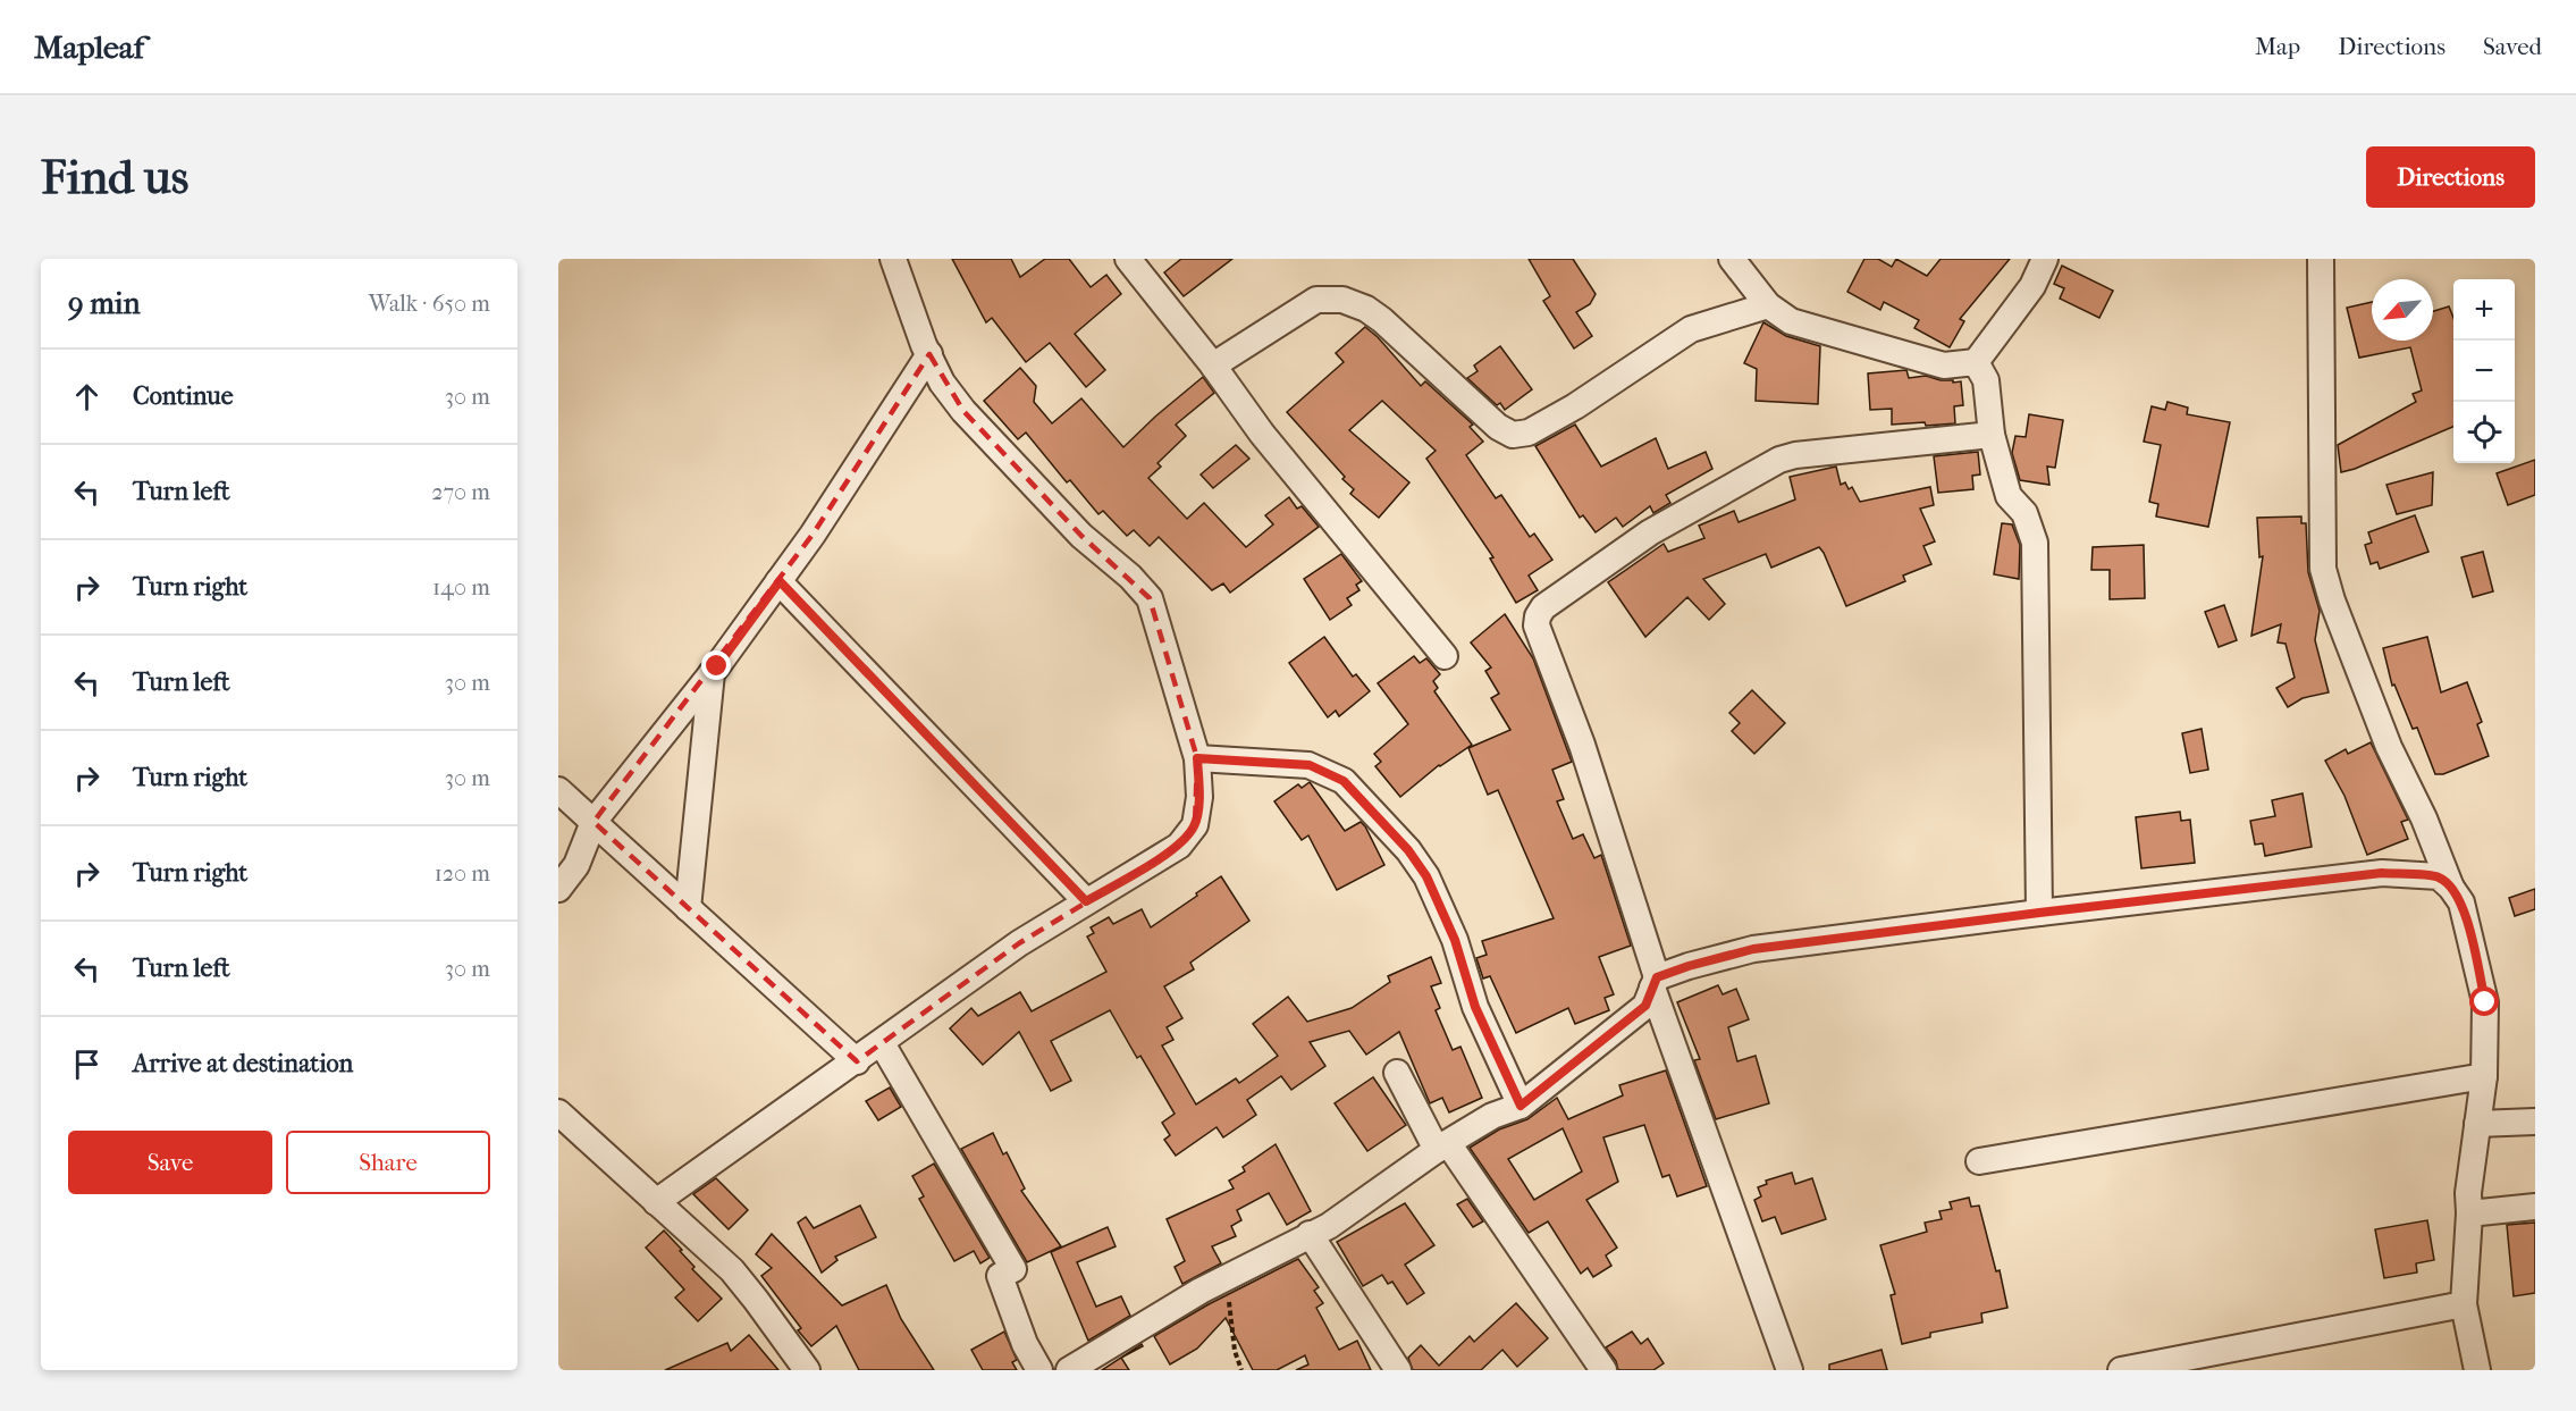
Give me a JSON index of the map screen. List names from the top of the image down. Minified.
{"north":"bottom left","page":{"header":"Mapleaf","nav":["Map","Directions","Saved"],"buttons":["Directions",["Save","Share"]],"title":"Find us","heading":["9 min","Walk · 650 m"],"map_buttons":["+","−"],"list":[["Continue","30 m"],["Turn left","270 m"],["Turn right","140 m"],["Turn left","30 m"],["Turn right","30 m"],["Turn right","120 m"],["Turn left","30 m"],"Arrive at destination"]}}
